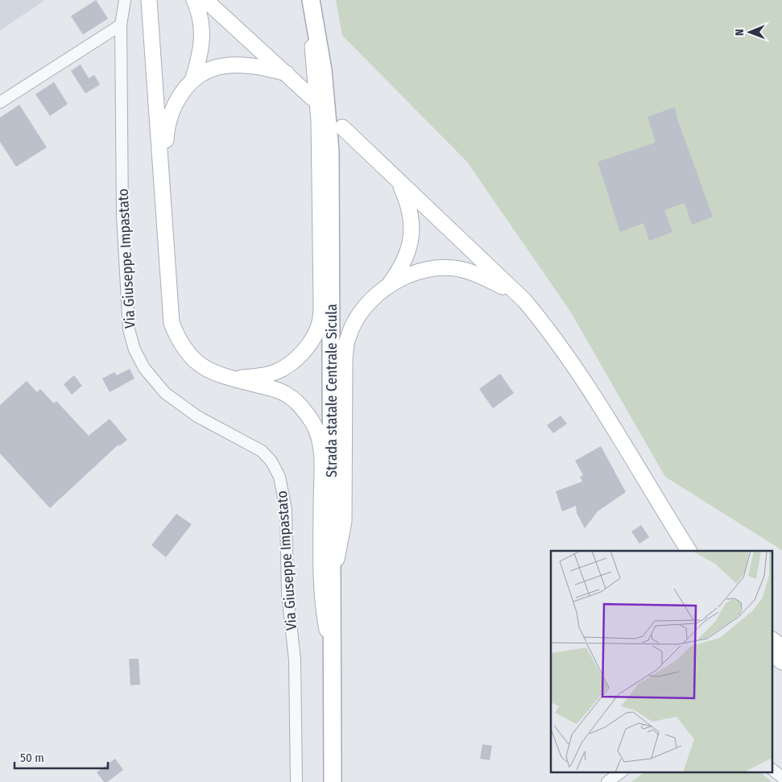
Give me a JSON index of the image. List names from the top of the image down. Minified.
{"streets":{"main road":["Strada statale Centrale Sicula"],"street":["Via Giuseppe Impastato"]},"scale_bar":"50 m","north":"left"}
